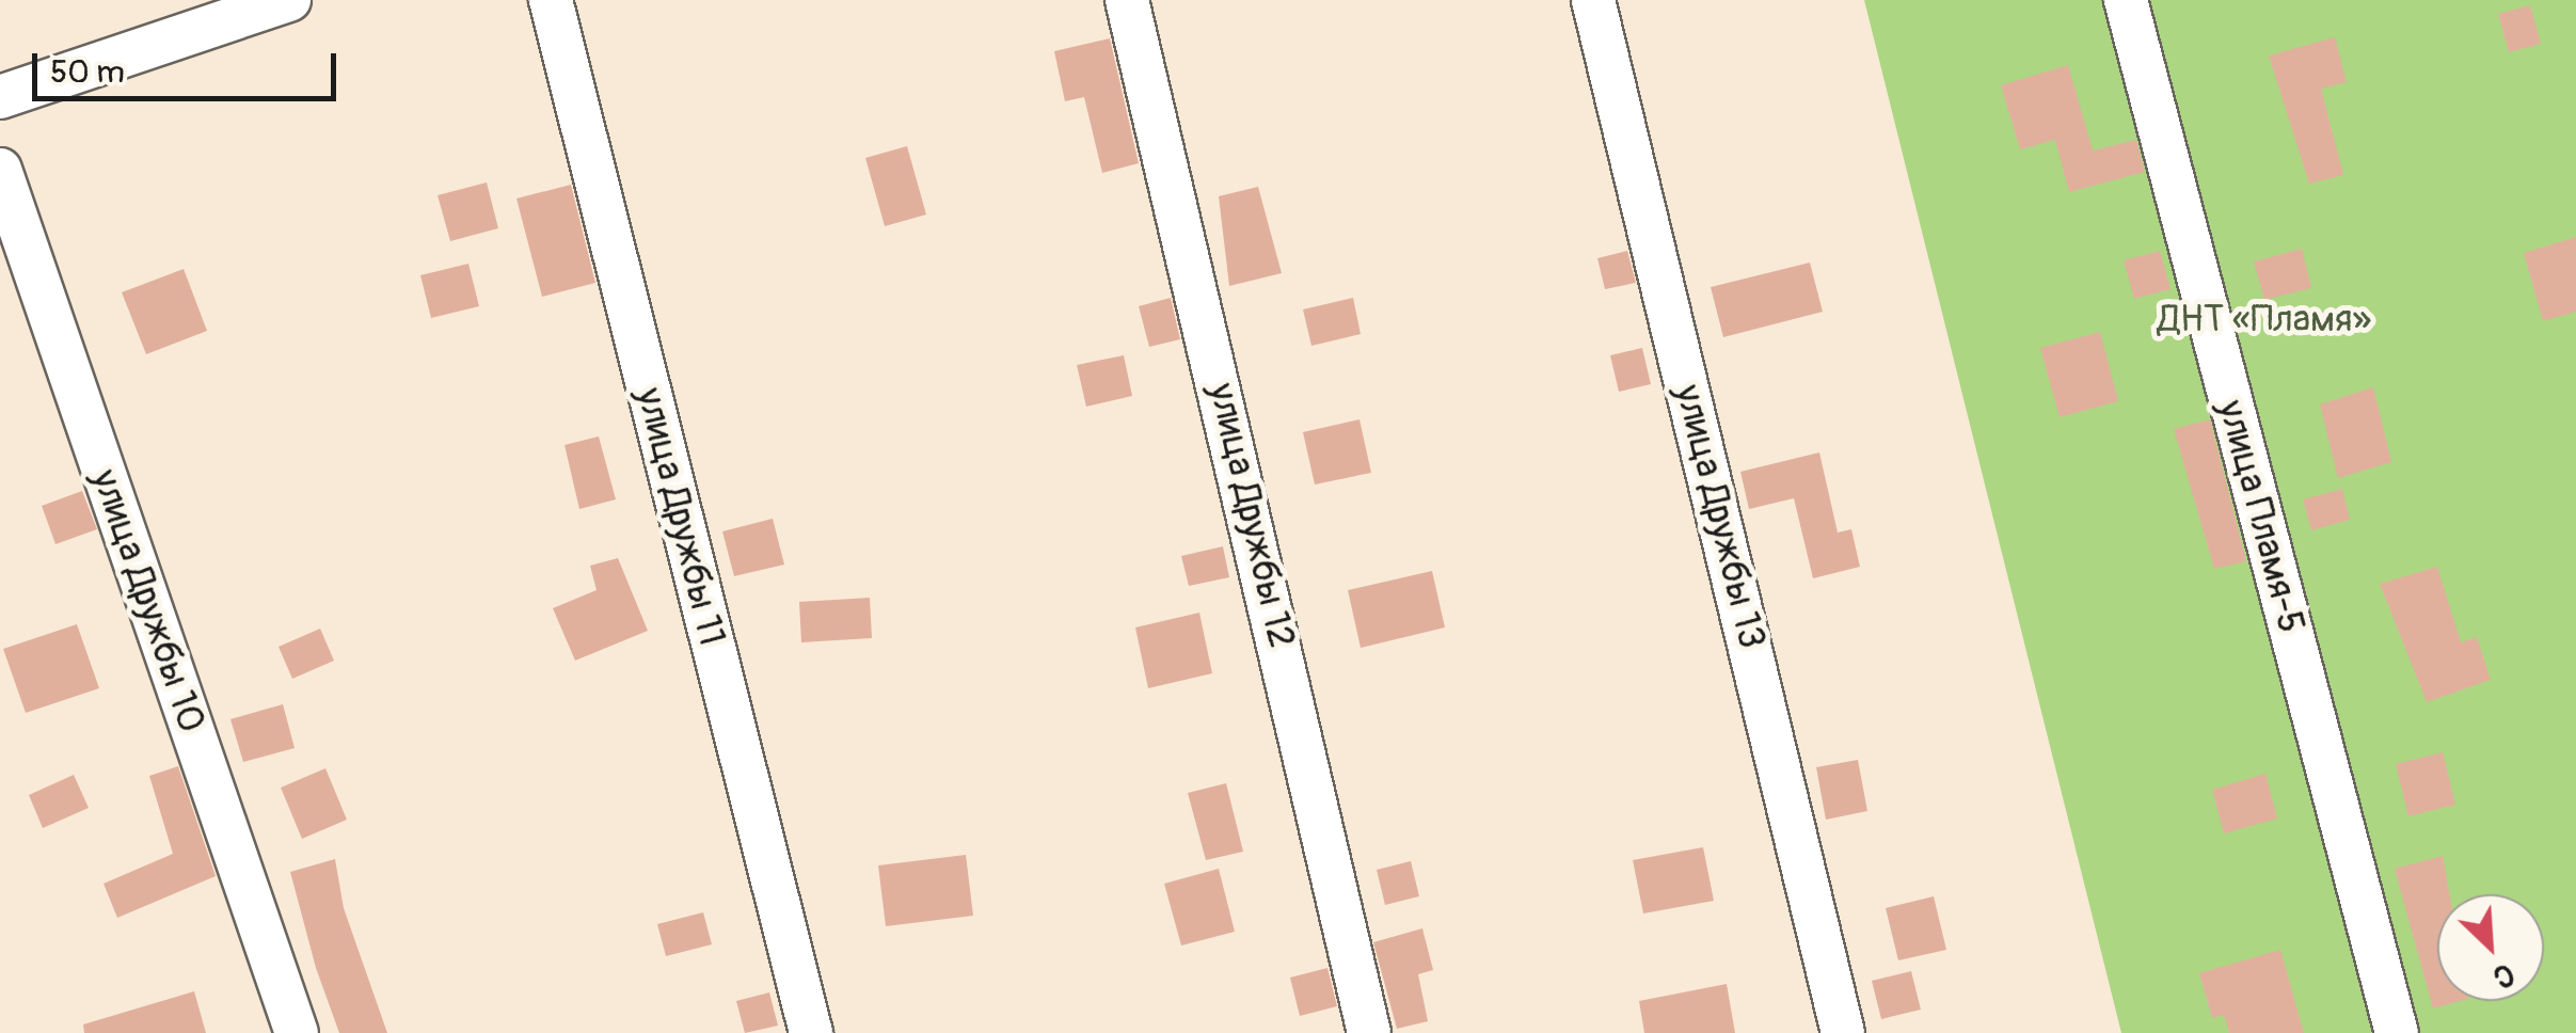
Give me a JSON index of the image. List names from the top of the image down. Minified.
{"streets":{"street":["улица Дружбы 12","улица Дружбы 11","улица Дружбы 13","улица Пламя-5","улица Дружбы 10"]},"parks":["ДНТ «Пламя»"],"scale_bar":"50 m","north":"bottom right"}
